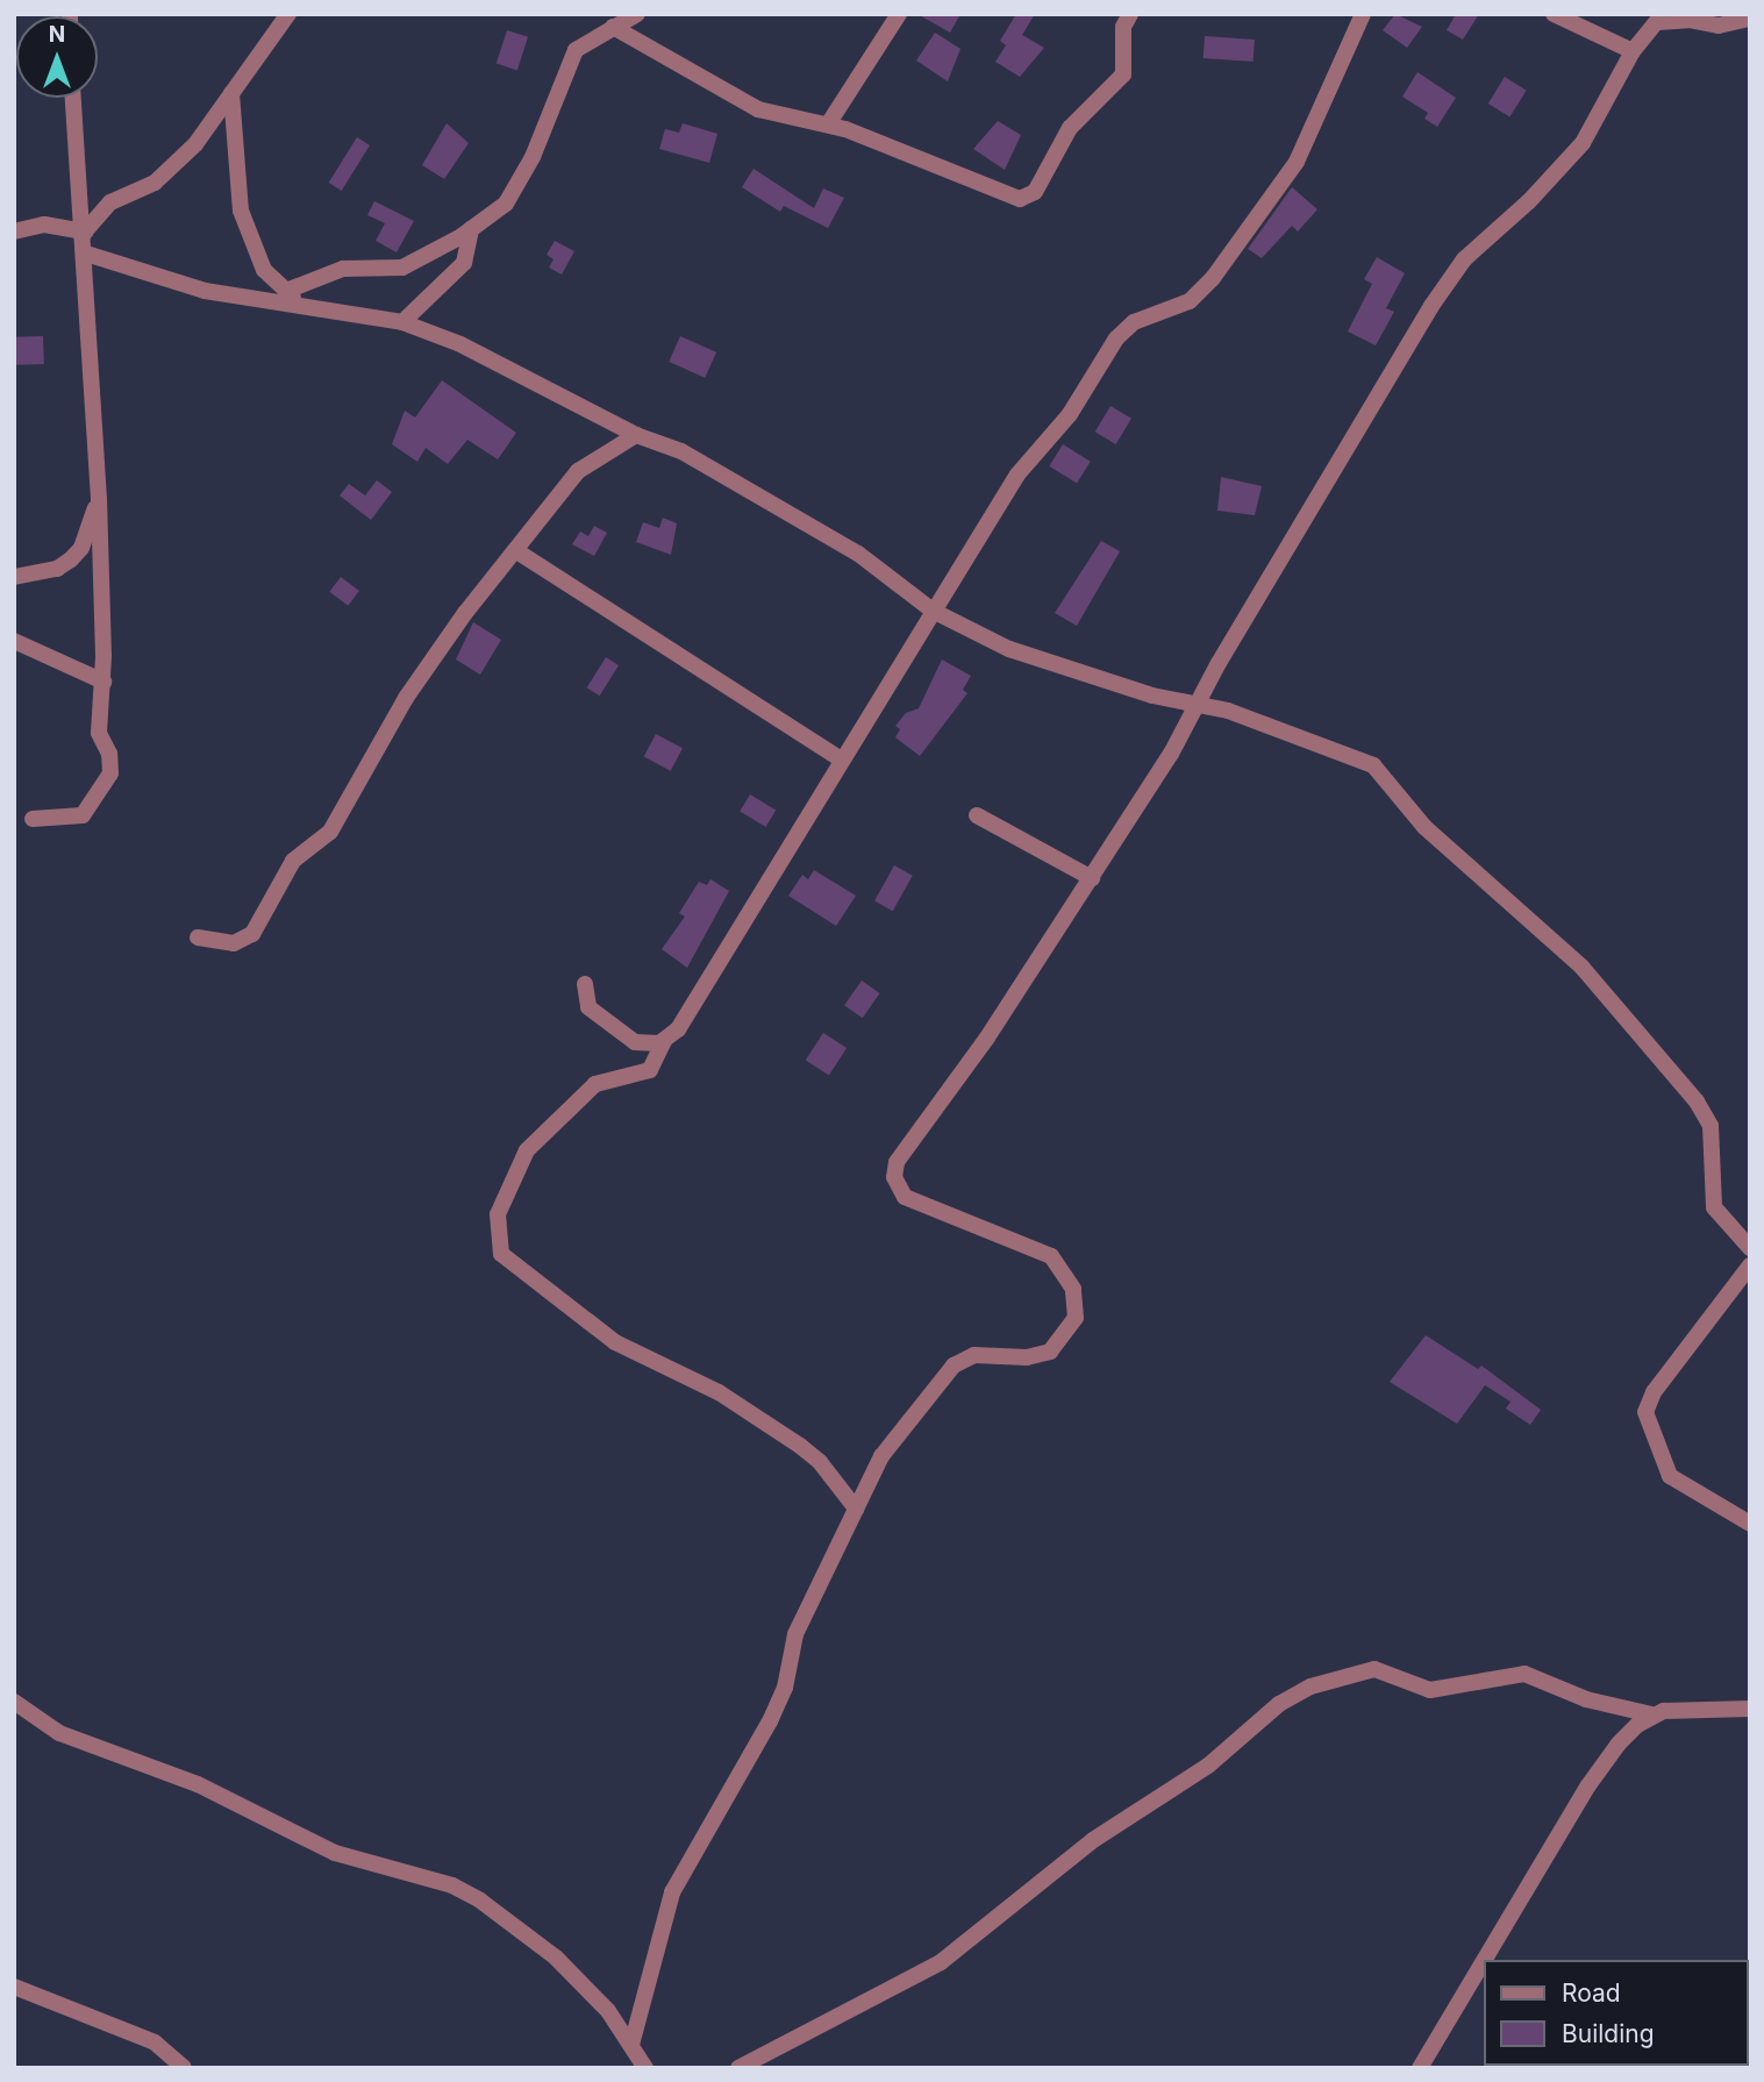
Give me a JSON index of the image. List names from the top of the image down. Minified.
{"legend":["Road","Building"],"north":"top"}
